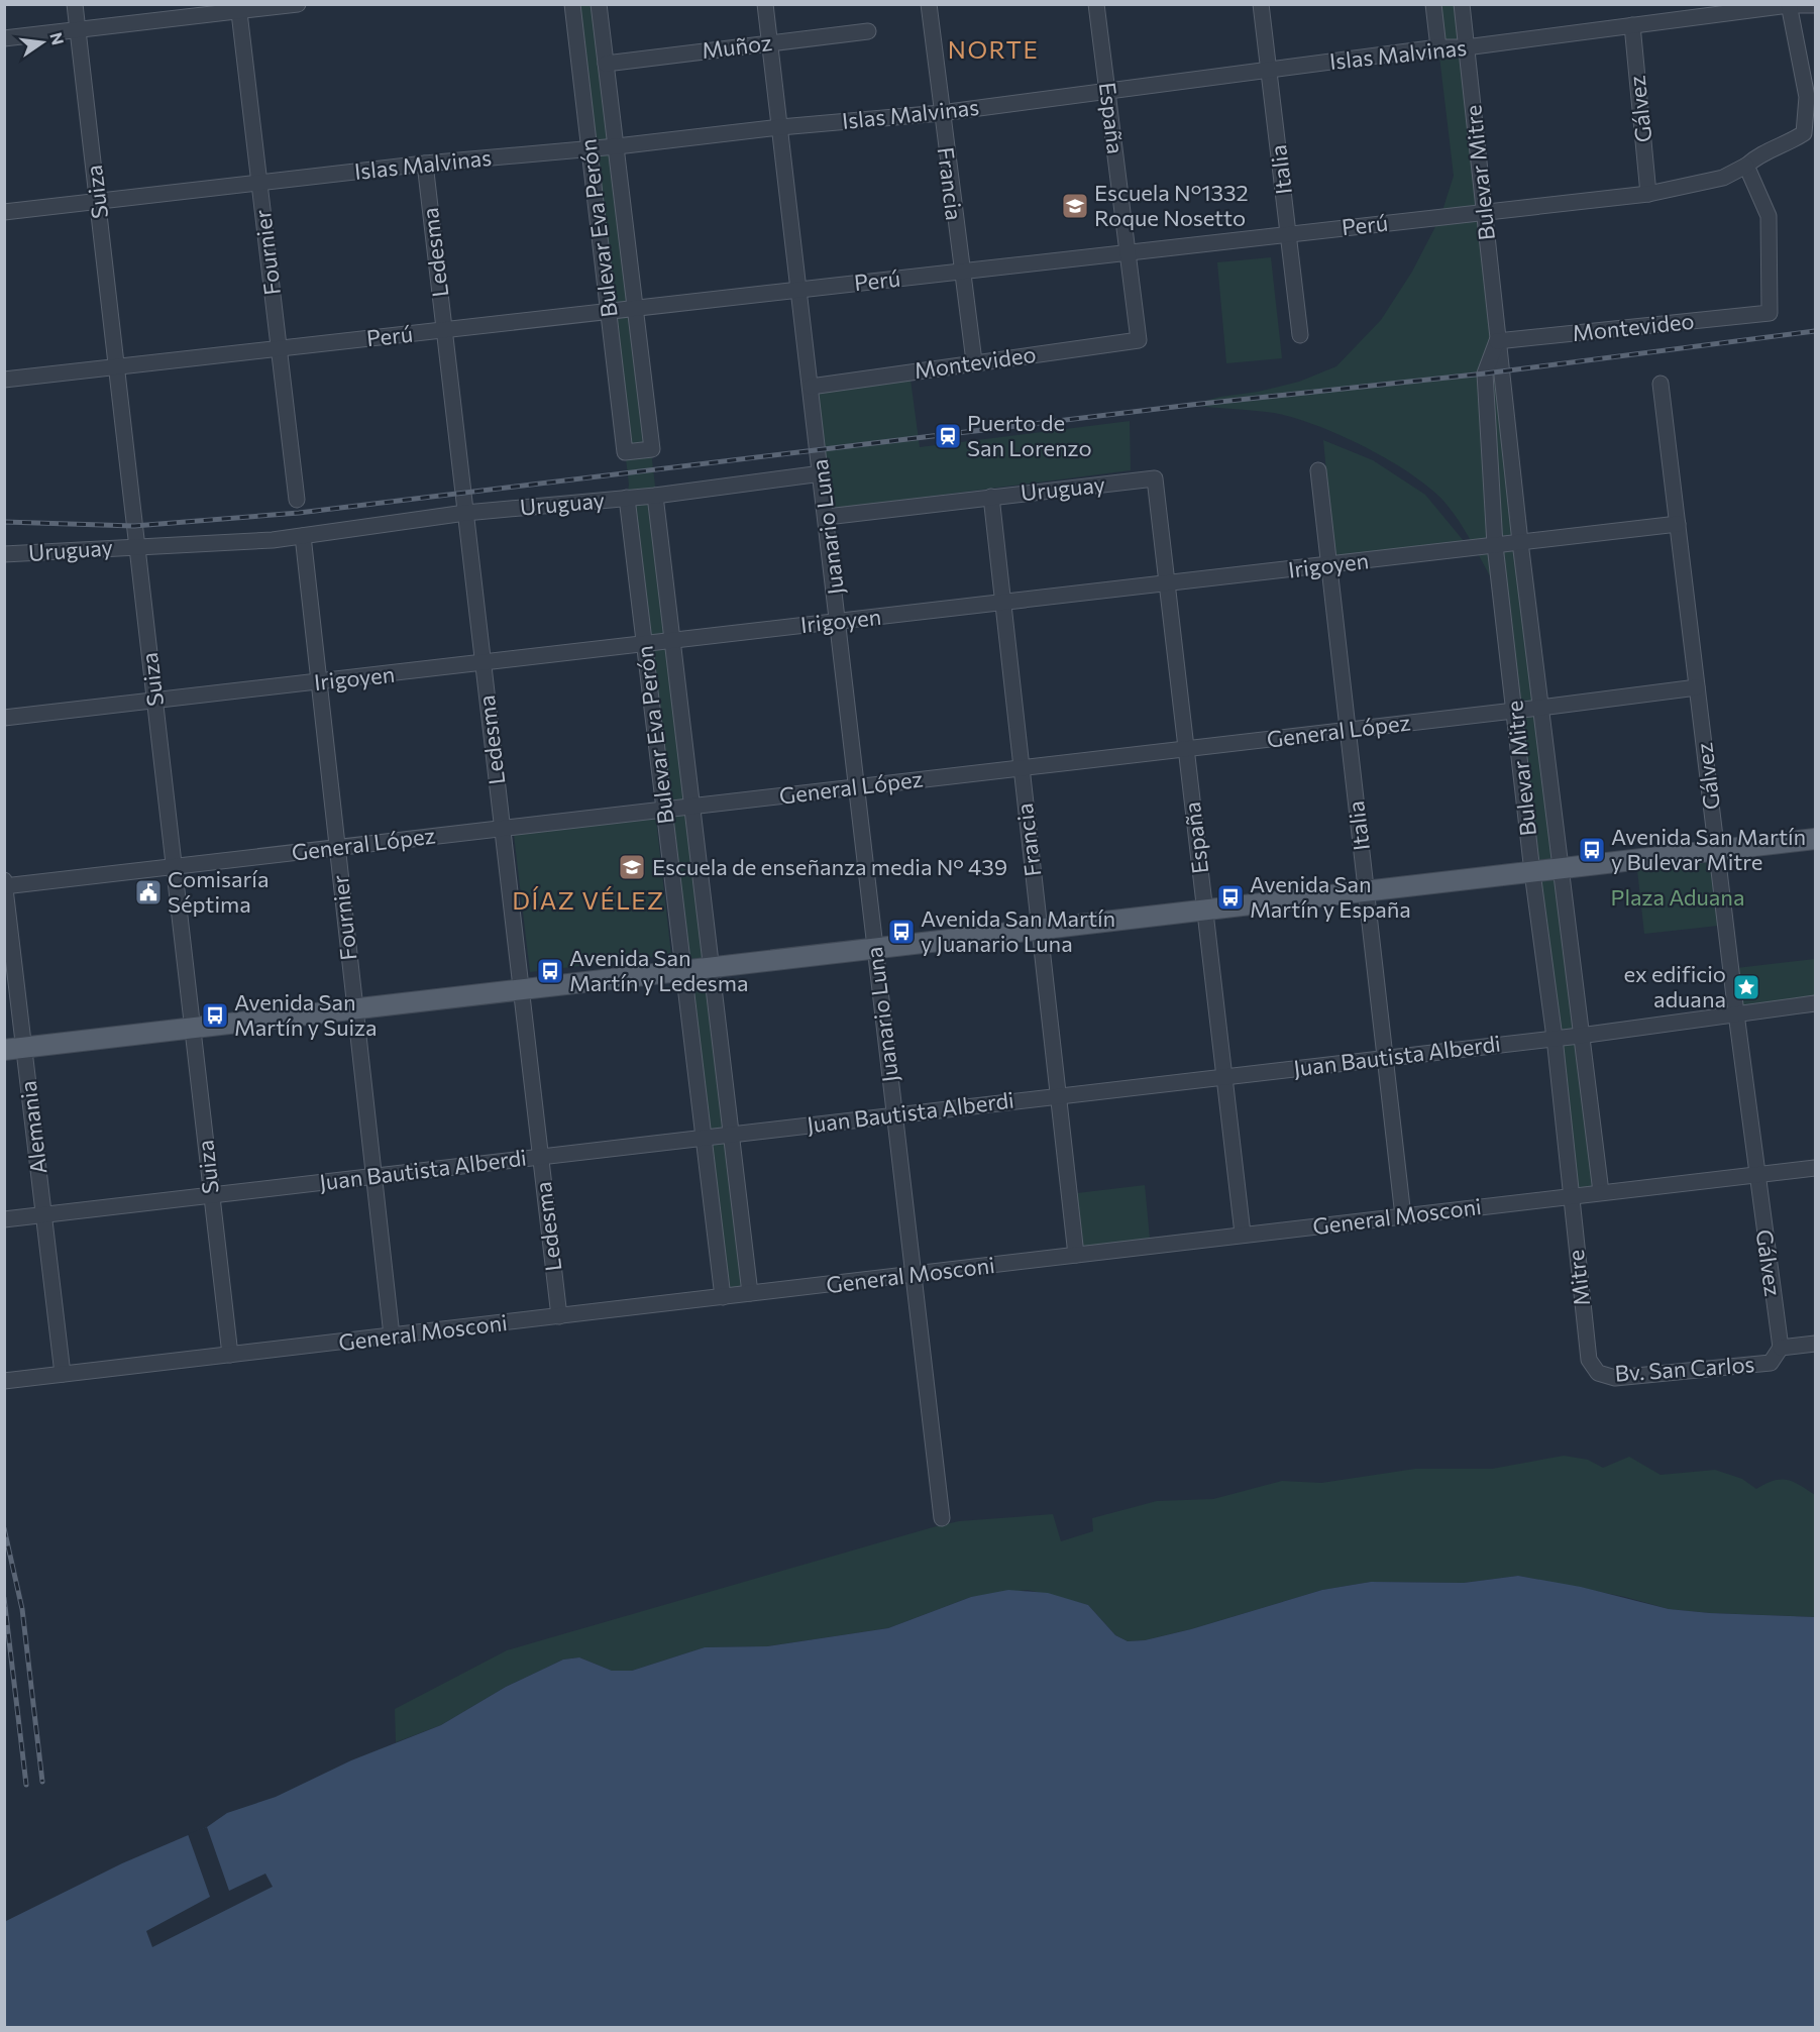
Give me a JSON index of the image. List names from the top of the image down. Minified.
{"streets":{"street":["Muñoz","Islas Malvinas","Gálvez","España","Italia","Bulevar Mitre","Francia","Suiza","Perú","Bulevar Eva Perón","Fournier","Ledesma","Montevideo","Uruguay","Juanario Luna","Irigoyen","General López","Juan Bautista Alberdi","Alemania","General Mosconi","Mitre","Bv. San Carlos"]},"crossings":[["Muñoz","Bulevar Eva Perón"],["Muñoz","Juanario Luna"],["Islas Malvinas","Gálvez"],["Islas Malvinas","España"],["Islas Malvinas","Italia"],["Islas Malvinas","Bulevar Mitre"],["Islas Malvinas","Francia"],["Islas Malvinas","Suiza"],["Islas Malvinas","Bulevar Eva Perón"],["Islas Malvinas","Fournier"],["Islas Malvinas","Ledesma"],["Islas Malvinas","Juanario Luna"],["Gálvez","Perú"],["Gálvez","Irigoyen"],["Gálvez","General López"],["Gálvez","Juan Bautista Alberdi"],["Gálvez","General Mosconi"],["Gálvez","Bv. San Carlos"],["España","Perú"],["España","Montevideo"],["España","Uruguay"],["España","Irigoyen"],["España","General López"],["España","Juan Bautista Alberdi"],["España","General Mosconi"],["Italia","Perú"],["Italia","Irigoyen"],["Italia","General López"],["Italia","Juan Bautista Alberdi"],["Italia","General Mosconi"],["Bulevar Mitre","Perú"],["Bulevar Mitre","Montevideo"],["Bulevar Mitre","Irigoyen"],["Bulevar Mitre","General López"],["Bulevar Mitre","Juan Bautista Alberdi"],["Bulevar Mitre","General Mosconi"],["Bulevar Mitre","Mitre"],["Francia","Perú"],["Francia","Montevideo"],["Francia","Uruguay"],["Francia","Irigoyen"],["Francia","General López"],["Francia","Juan Bautista Alberdi"],["Francia","General Mosconi"],["Suiza","Perú"],["Suiza","Uruguay"],["Suiza","Irigoyen"],["Suiza","General López"],["Suiza","Juan Bautista Alberdi"],["Suiza","General Mosconi"],["Perú","Bulevar Eva Perón"],["Perú","Fournier"],["Perú","Ledesma"],["Perú","Montevideo"],["Perú","Juanario Luna"],["Bulevar Eva Perón","Uruguay"],["Bulevar Eva Perón","Irigoyen"],["Bulevar Eva Perón","General López"],["Bulevar Eva Perón","Juan Bautista Alberdi"],["Bulevar Eva Perón","General Mosconi"],["Fournier","Uruguay"],["Fournier","Irigoyen"],["Fournier","General López"],["Fournier","Juan Bautista Alberdi"],["Fournier","General Mosconi"],["Ledesma","Uruguay"],["Ledesma","Irigoyen"],["Ledesma","General López"],["Ledesma","Juan Bautista Alberdi"],["Ledesma","General Mosconi"],["Montevideo","Juanario Luna"],["Uruguay","Juanario Luna"],["Juanario Luna","Irigoyen"],["Juanario Luna","General López"],["Juanario Luna","Juan Bautista Alberdi"],["Juanario Luna","General Mosconi"],["General López","Alemania"],["Juan Bautista Alberdi","Alemania"],["Alemania","General Mosconi"],["General Mosconi","Mitre"],["Mitre","Bv. San Carlos"]],"districts":["NORTE","DÍAZ VÉLEZ"],"parks":["Plaza Aduana"],"places":{"school or university":["Escuela N°1332 Roque Nosetto","Escuela de enseñanza media N° 439"],"station":["Puerto de San Lorenzo"],"bus stop":["Avenida San Martín y Bulevar Mitre","Avenida San Martín y España","Avenida San Martín y Juanario Luna","Avenida San Martín y Ledesma","Avenida San Martín y Suiza"],"public building":["Comisaría Séptima"],"place":["ex edificio aduana"]},"north":"right"}
